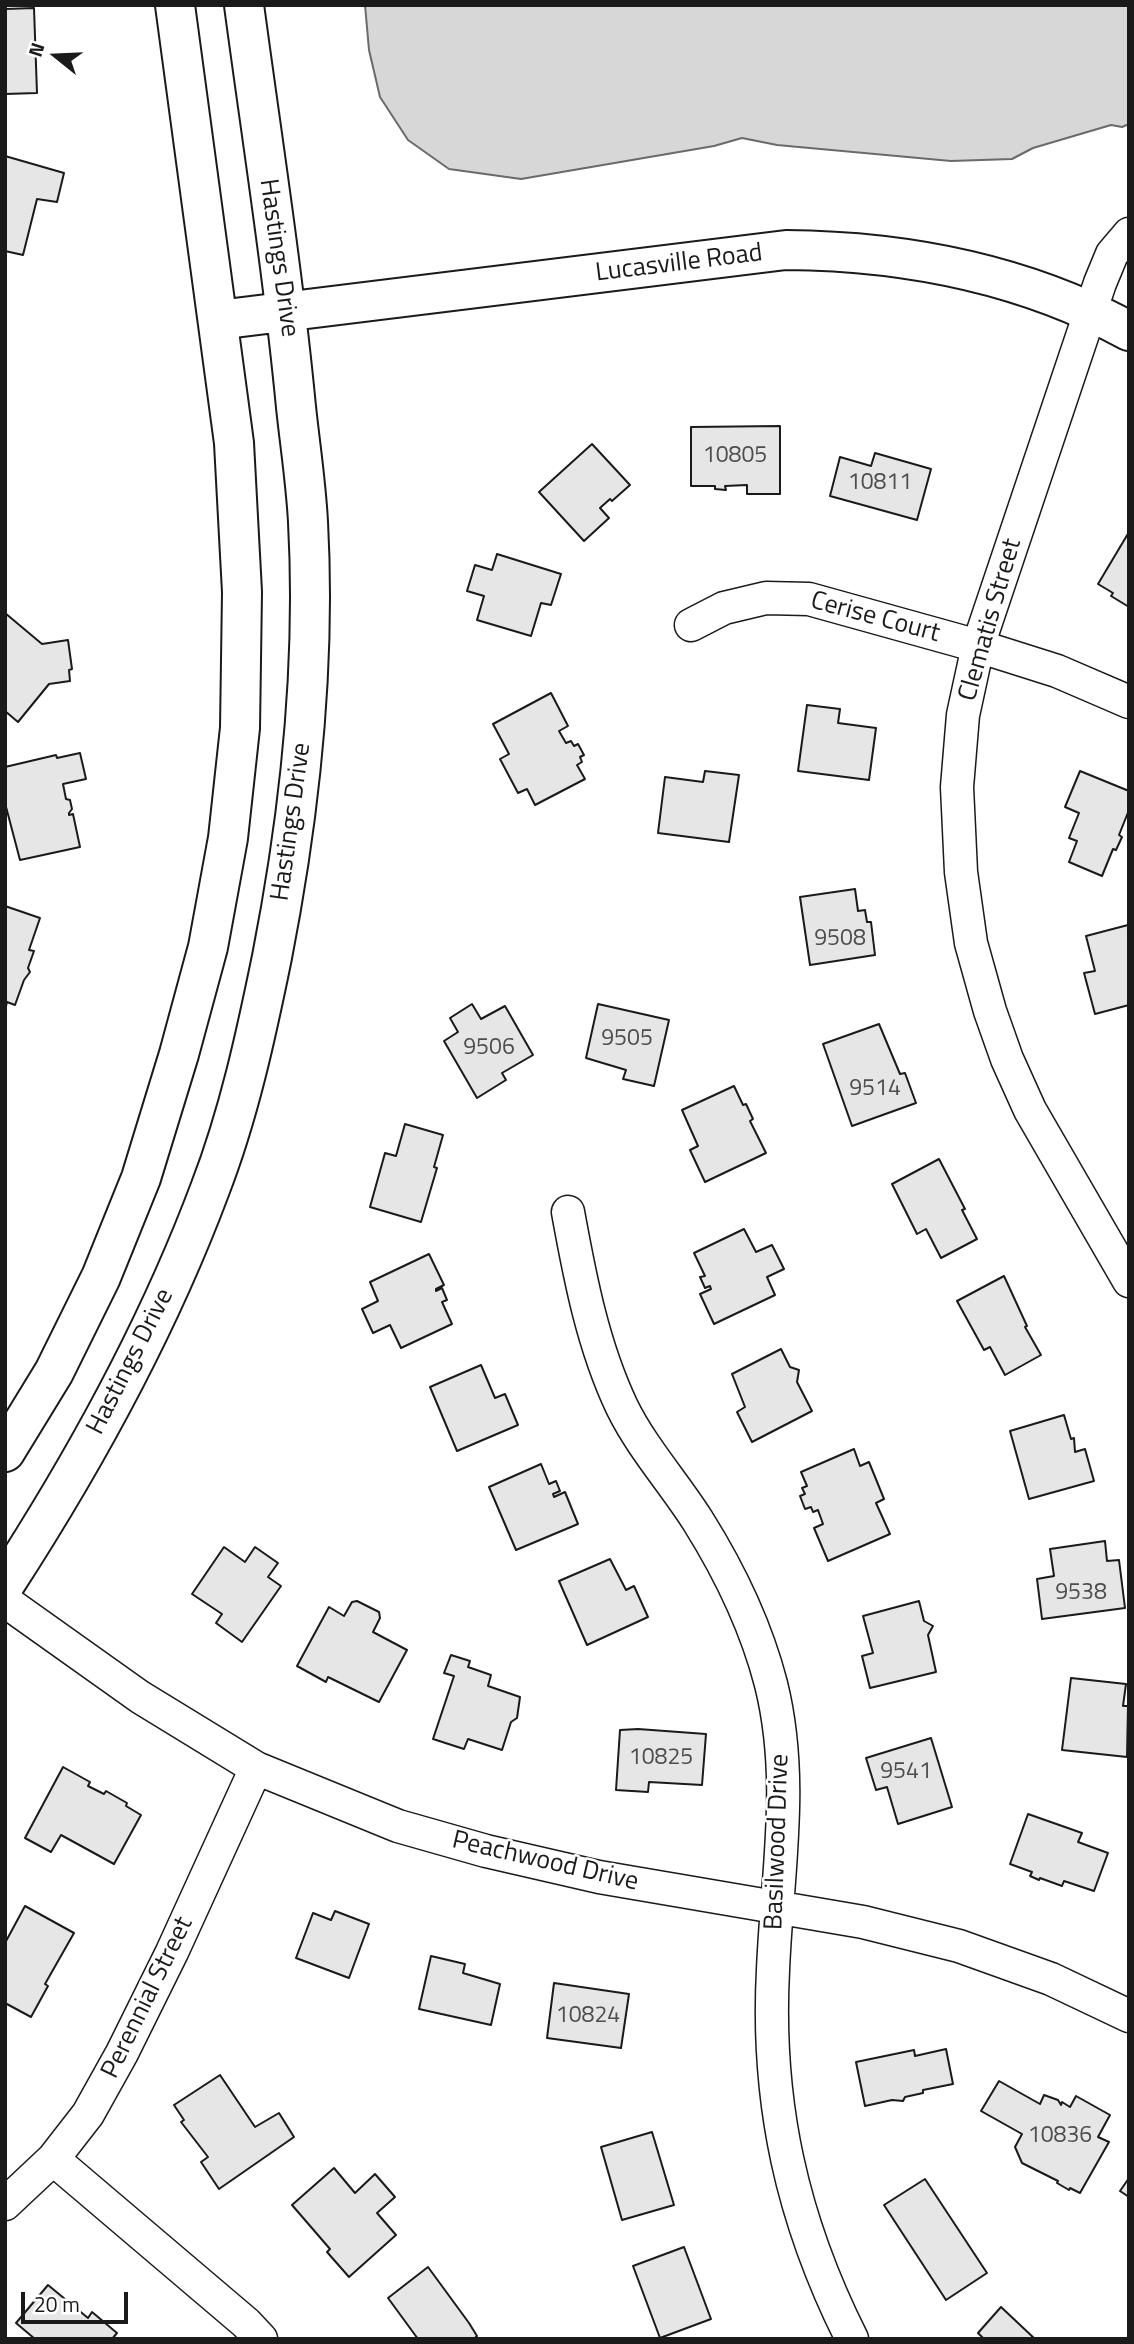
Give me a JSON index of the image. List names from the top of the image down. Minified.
{"streets":{"street":["Hastings Drive","Lucasville Road","Cerise Court","Clematis Street","Basilwood Drive","Peachwood Drive","Perennial Street"]},"crossings":[["Hastings Drive","Lucasville Road"],["Lucasville Road","Clematis Street"],["Cerise Court","Clematis Street"],["Basilwood Drive","Peachwood Drive"],["Peachwood Drive","Perennial Street"]],"house_numbers":["10805","10811","9508","9505","9506","9514","9538","10825","9541","10824","10836"],"scale_bar":"20 m","north":"left"}
